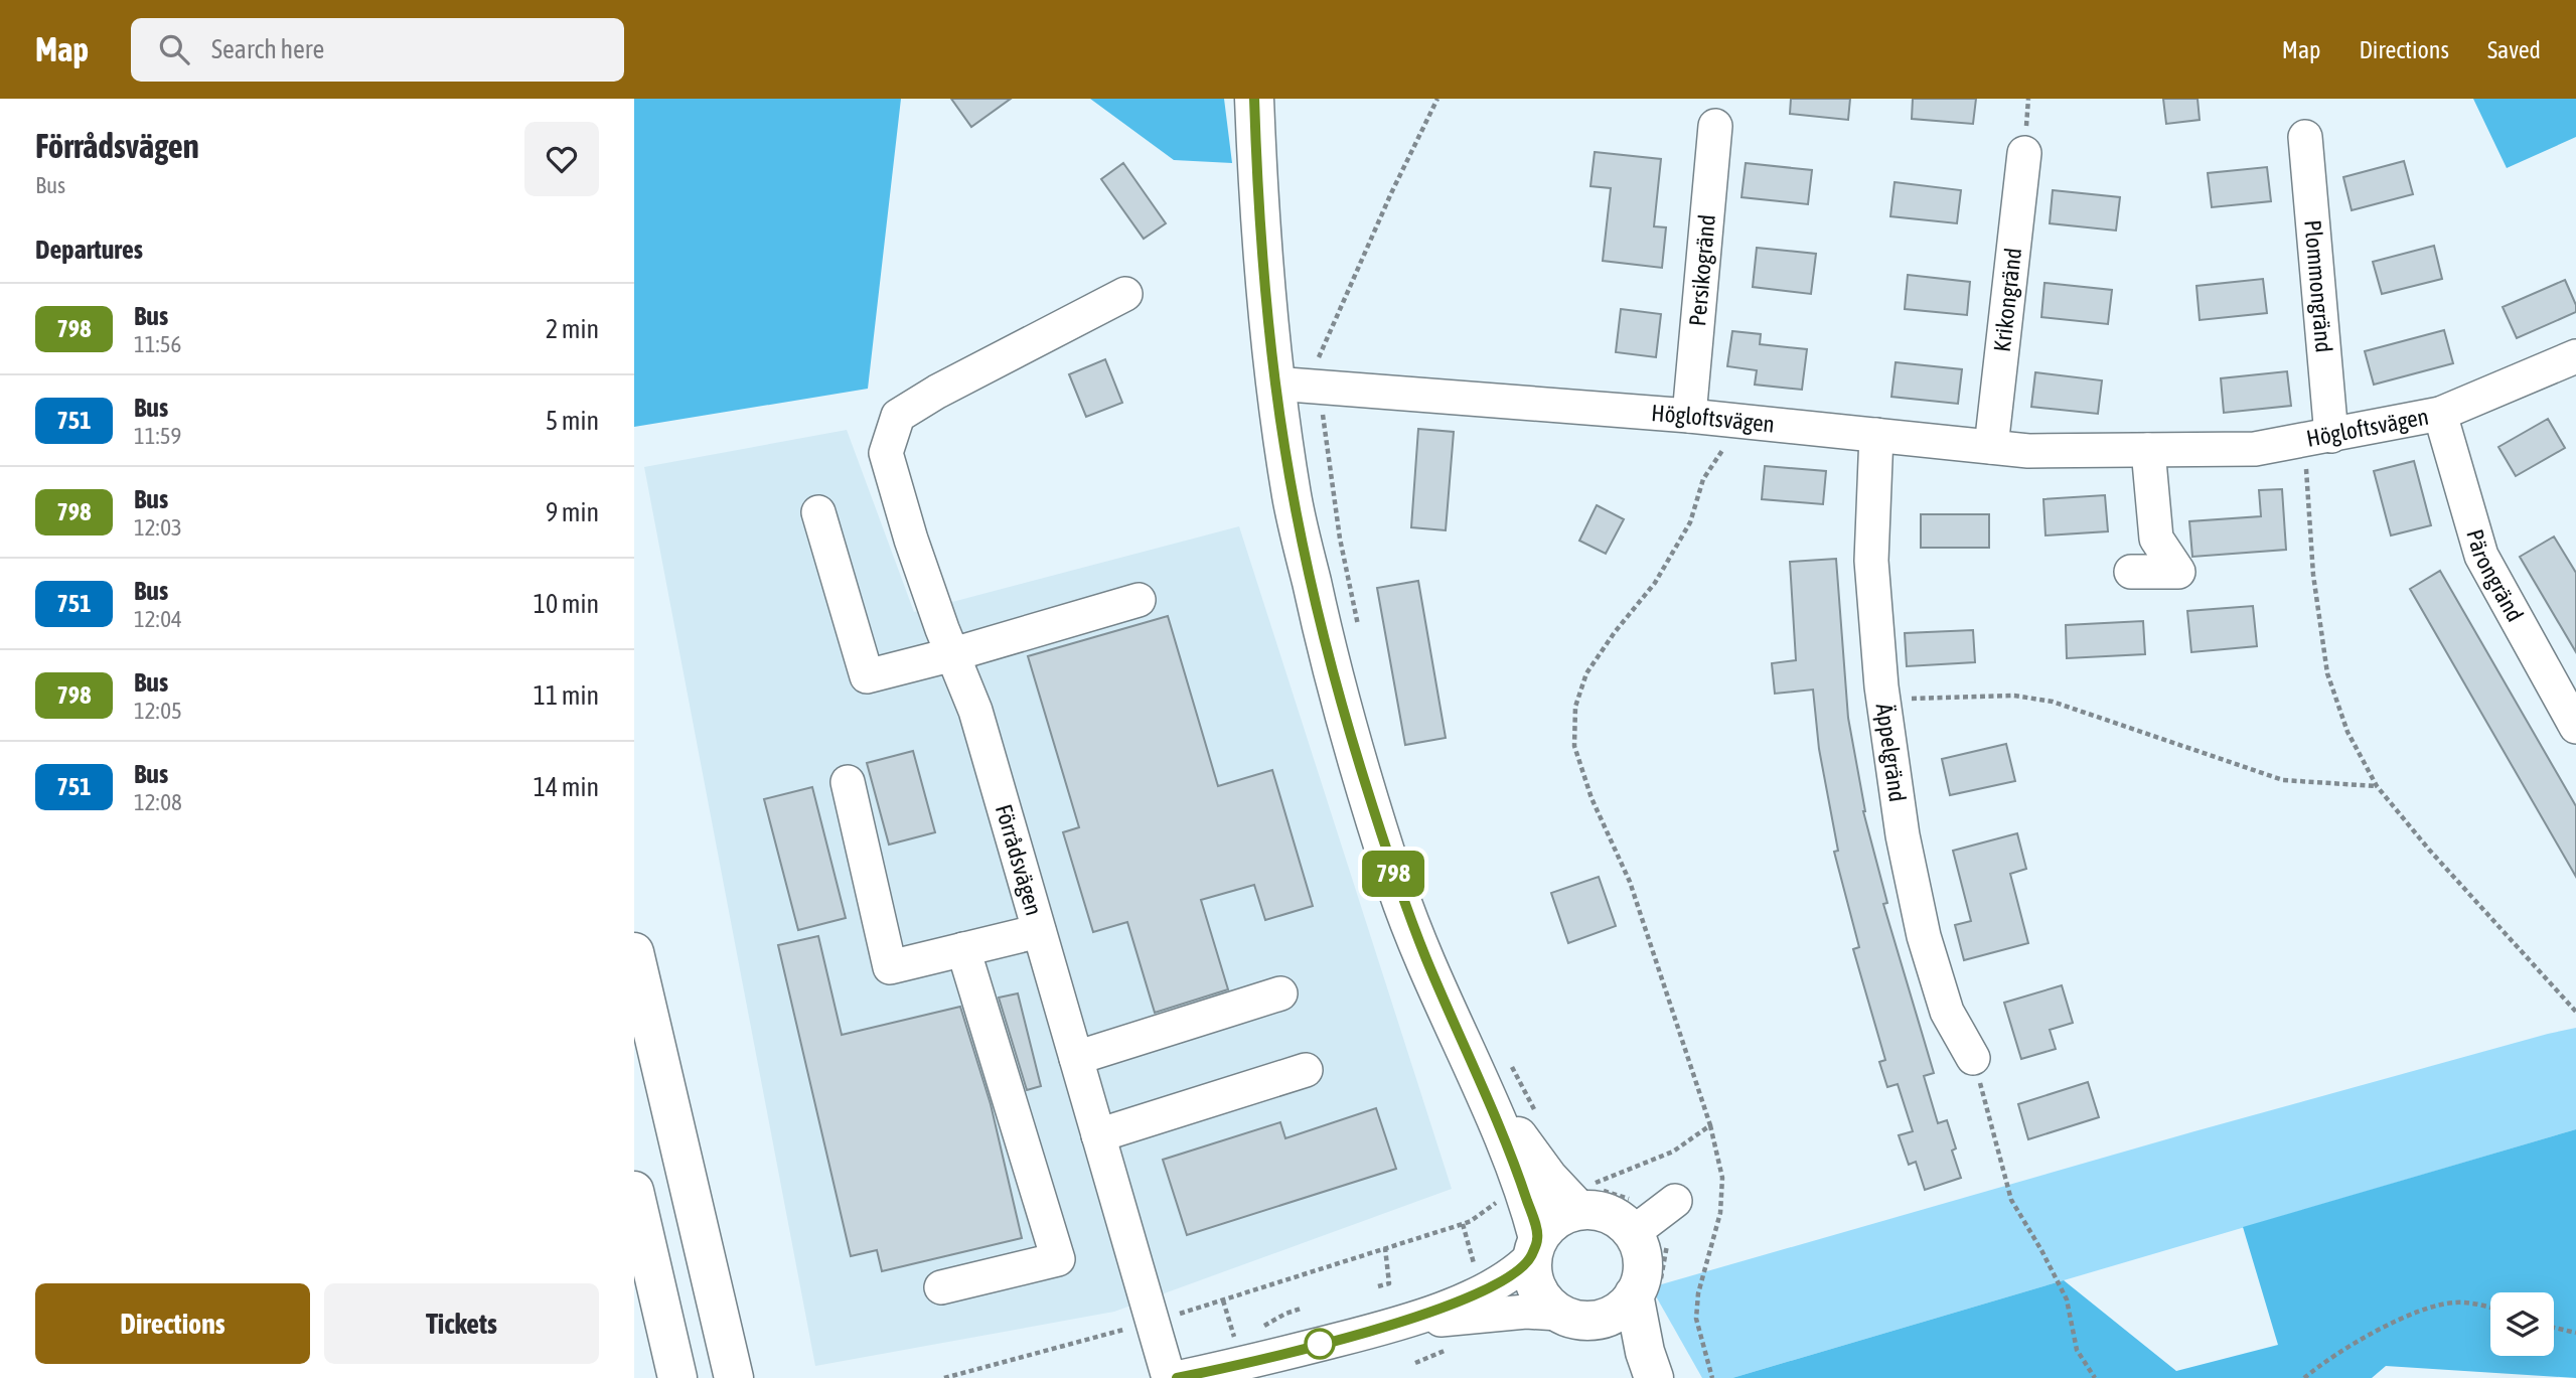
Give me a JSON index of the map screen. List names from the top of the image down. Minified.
{"streets":{"street":["Persikogränd","Plommongränd","Krikongränd","Högloftsvägen","Pärongränd","Äppelgränd","Förrådsvägen"]},"crossings":[["Persikogränd","Högloftsvägen"],["Plommongränd","Högloftsvägen"],["Krikongränd","Högloftsvägen"],["Högloftsvägen","Pärongränd"],["Högloftsvägen","Äppelgränd"]],"lines":["bus line 798"],"page":{"header":"Map","search":"Search here","nav":["Map","Directions","Saved"],"heading":[["Förrådsvägen","Bus"],"Departures"],"on_map":"798","list":[{"mark":"798","name":"Bus","note":"11:56","value":"2 min"},{"mark":"751","name":"Bus","note":"11:59","value":"5 min"},{"mark":"798","name":"Bus","note":"12:03","value":"9 min"},{"mark":"751","name":"Bus","note":"12:04","value":"10 min"},{"mark":"798","name":"Bus","note":"12:05","value":"11 min"},{"mark":"751","name":"Bus","note":"12:08","value":"14 min"}],"buttons":["Directions","Tickets"]}}
